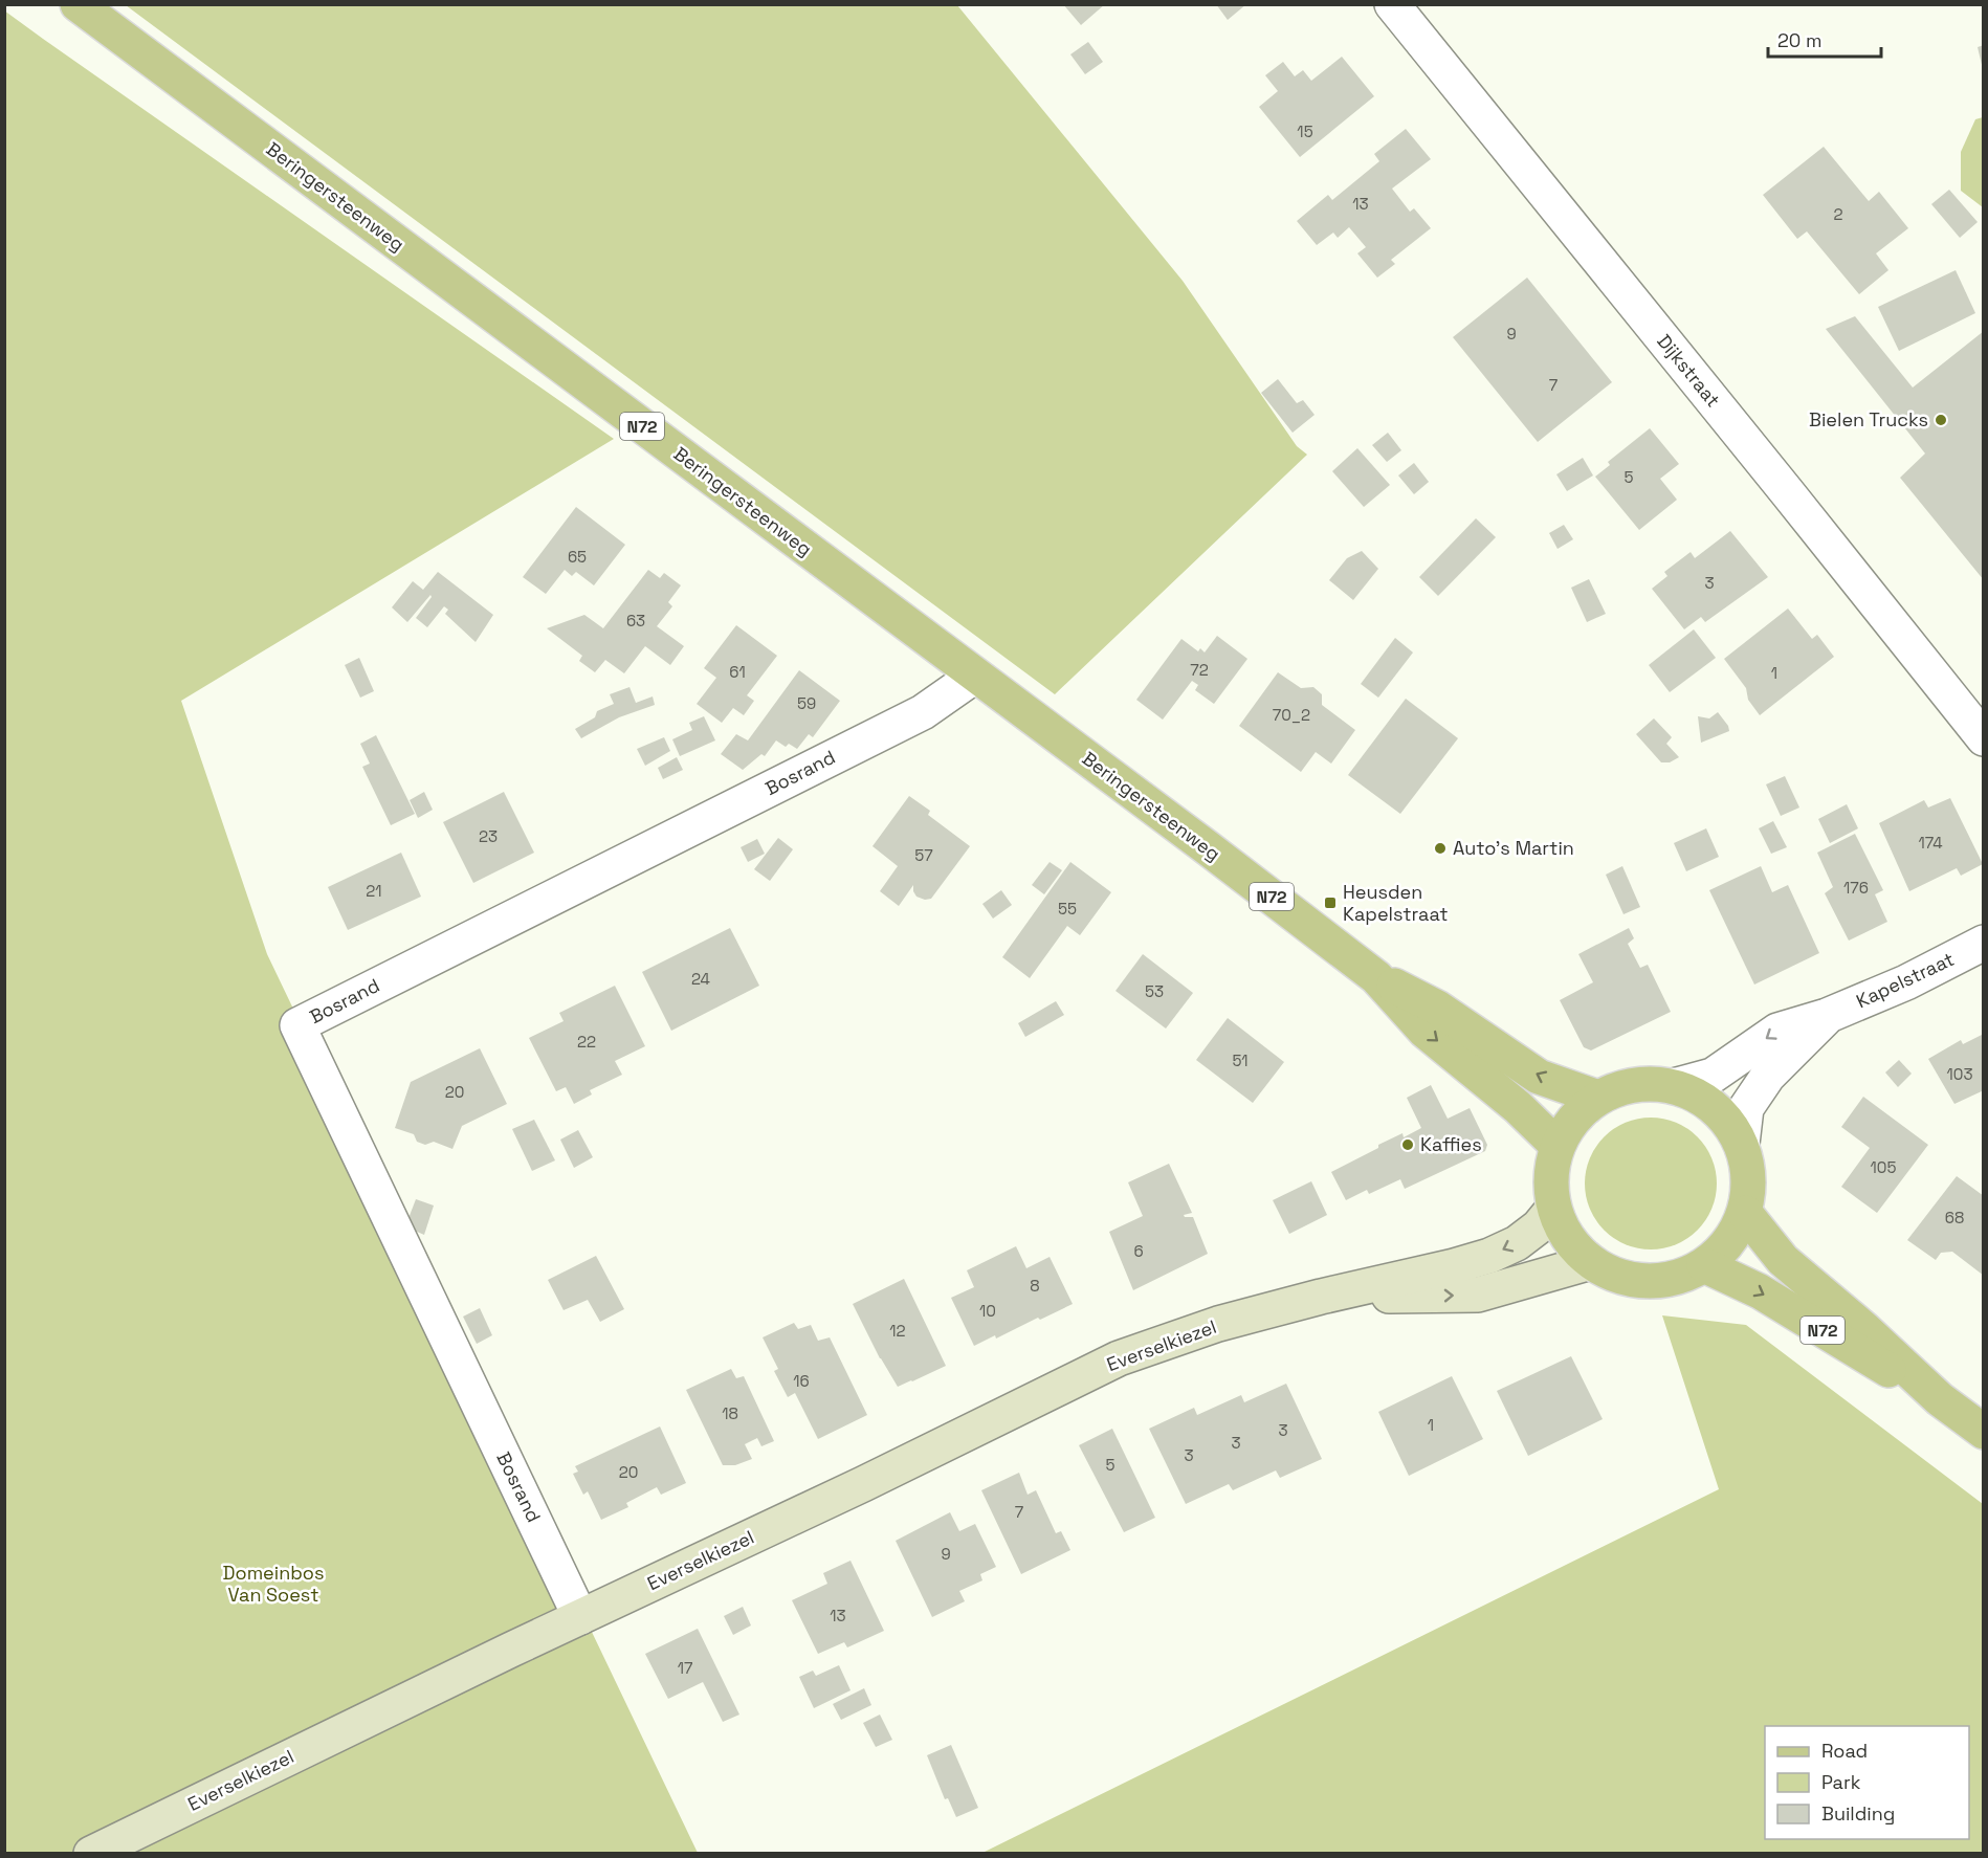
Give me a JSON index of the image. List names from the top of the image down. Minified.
{"streets":{"main road":["Beringersteenweg","N72"],"street":["Dijkstraat","Bosrand","Kapelstraat","Everselkiezel"]},"crossings":[["Beringersteenweg","N72"],["Beringersteenweg","Bosrand"],["Beringersteenweg","Kapelstraat"],["Beringersteenweg","Everselkiezel"],["N72","Kapelstraat"],["N72","Everselkiezel"],["Bosrand","Everselkiezel"],["Kapelstraat","Everselkiezel"]],"parks":["Domeinbos Van Soest"],"places":{"other":["Bielen Trucks","Auto's Martin","Kaffies"],"transit":["Heusden Kapelstraat"]},"house_numbers":["15","13","2","9","7","5","65","3","63","72","61","1","59","70_2","23","174","57","176","21","55","24","53","22","51","103","20","105","68","6","8","10","12","16","18","1","3","3","3","5","20","7","9","13","17"],"legend":["Road","Park","Building"],"scale_bar":"20 m"}
